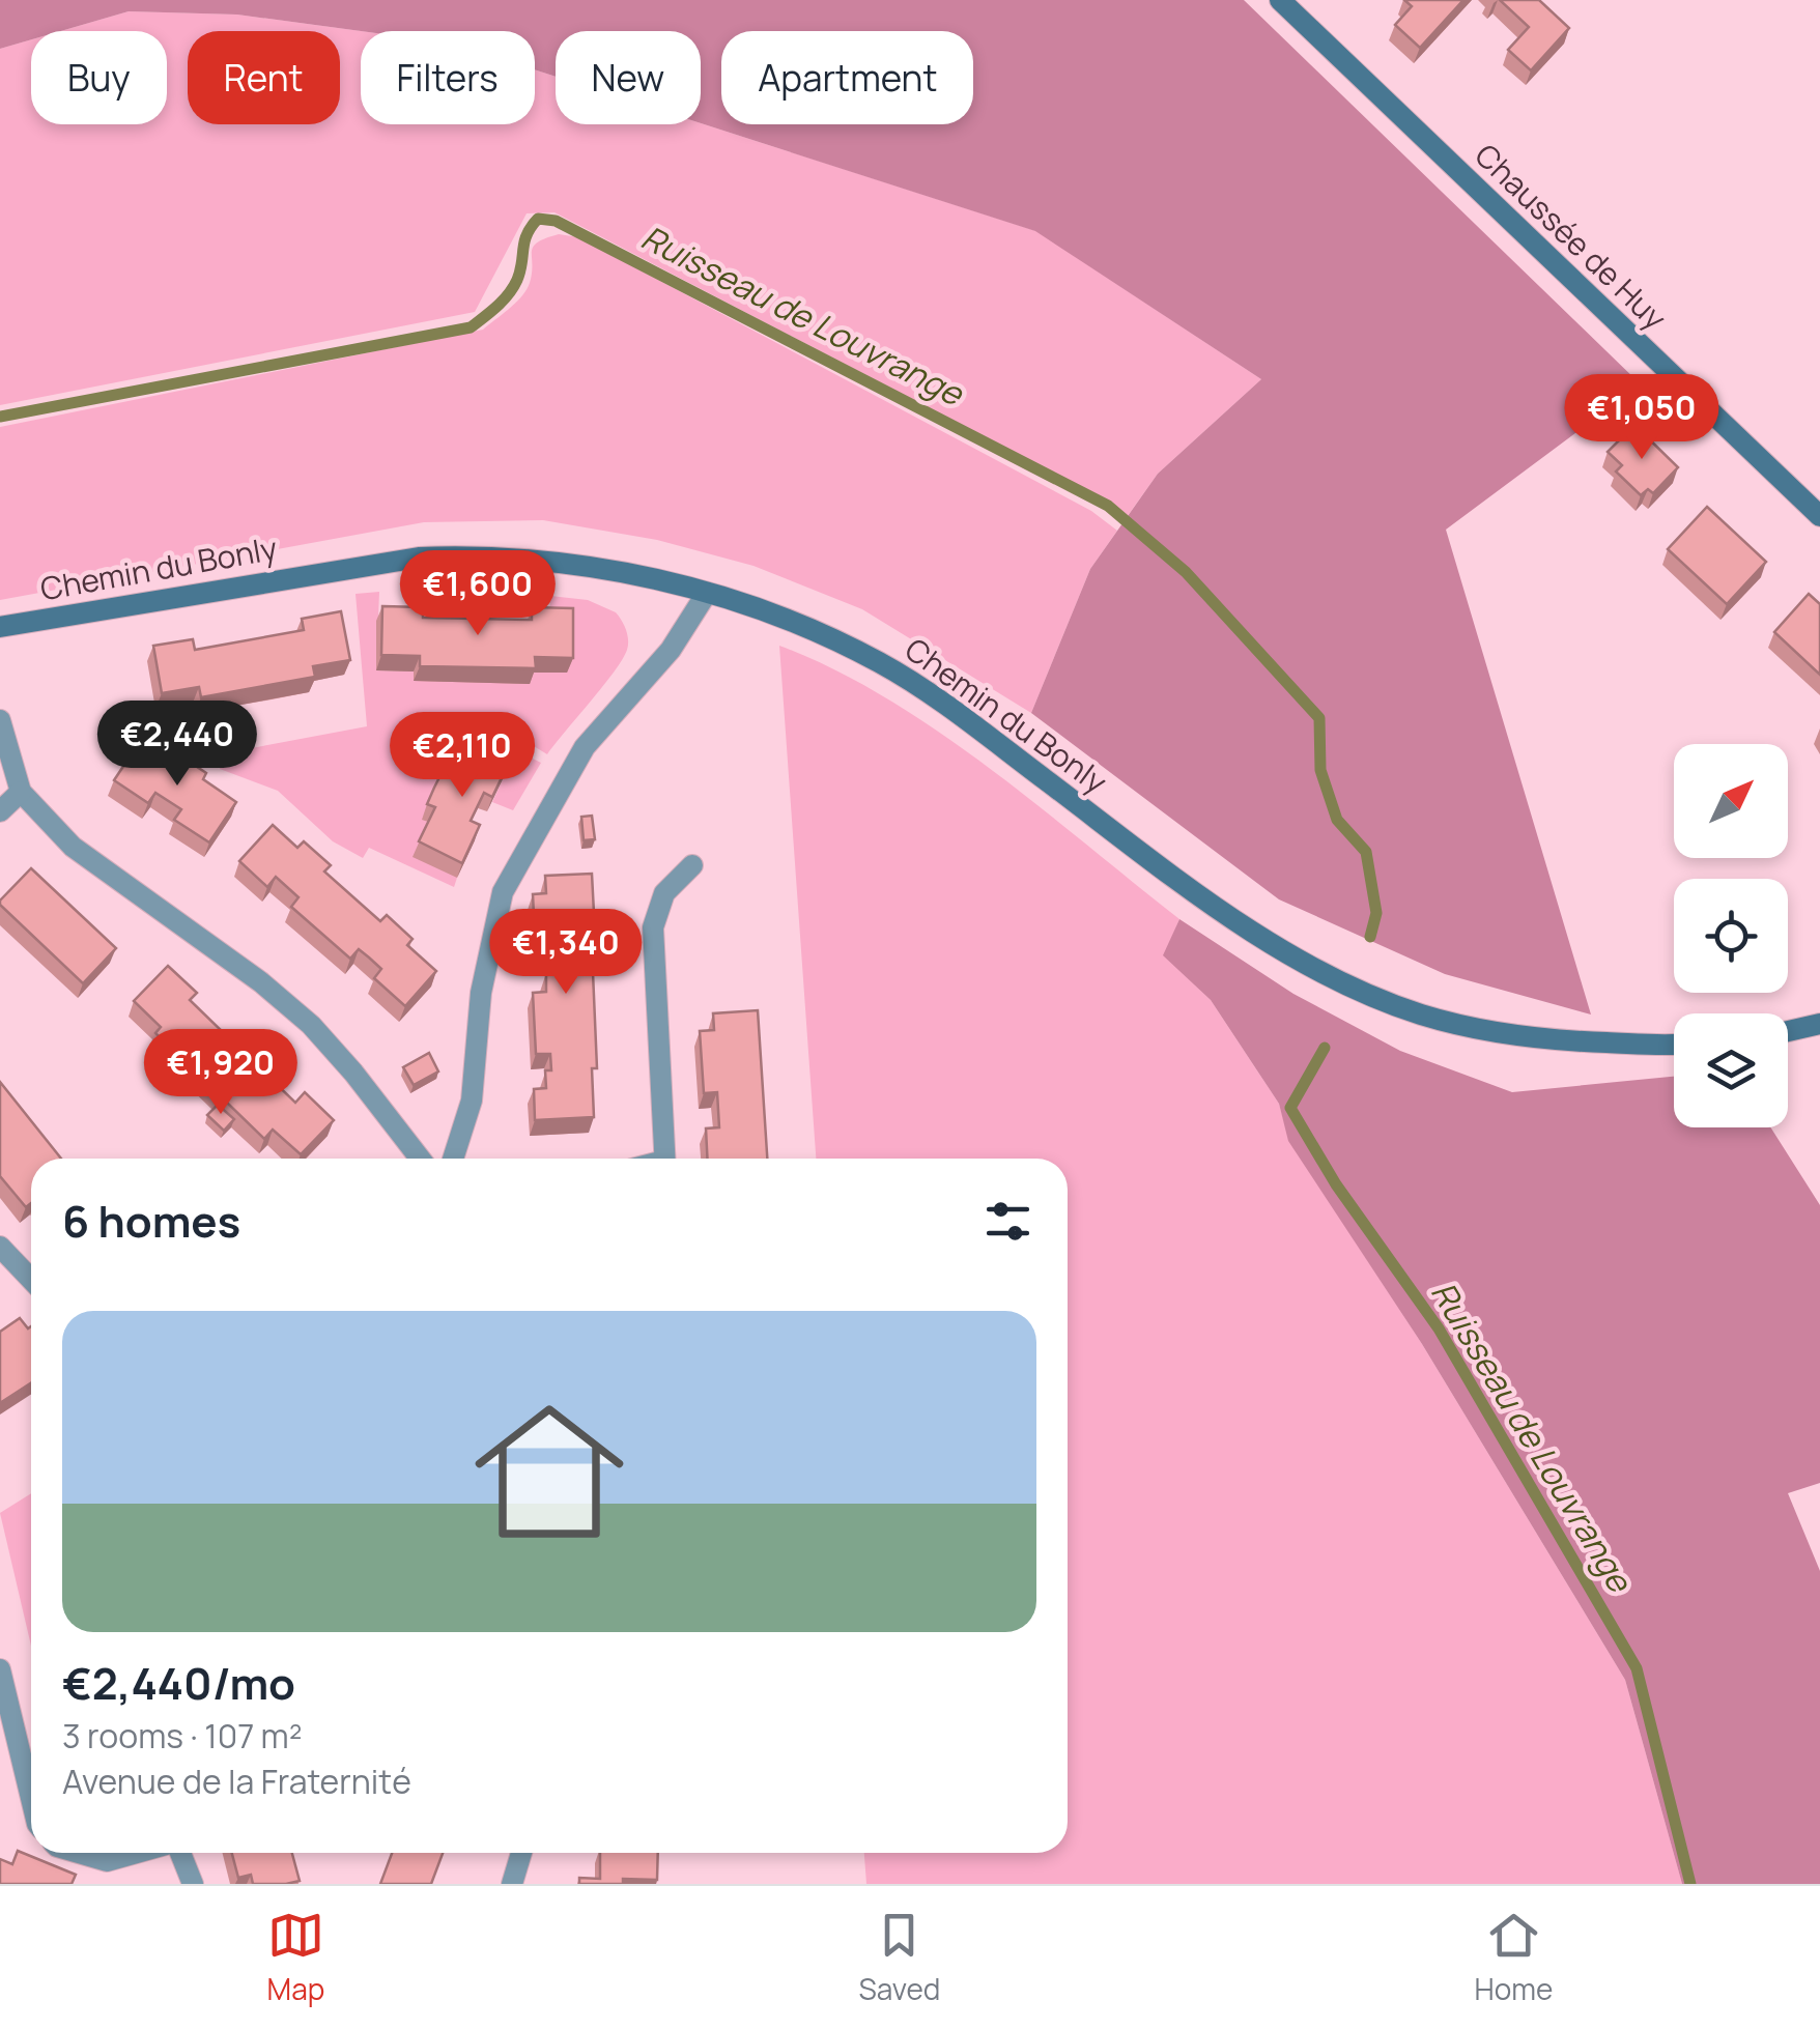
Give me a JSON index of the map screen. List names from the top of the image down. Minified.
{"streets":{"street":["Chaussée de Huy","Chemin du Bonly"]},"water":["Ruisseau de Louvrange"],"north":"top right","page":{"chip":["Buy","Rent","Filters","New","Apartment"],"price":["€1,050","€1,600","€2,440","€2,110","€1,340","€1,920"],"heading":"6 homes","list":[{"name":"€2,440/mo","note":"3 rooms · 107 m² · Avenue de la Fraternité"}],"tabs":["Map","Saved","Home"]}}
